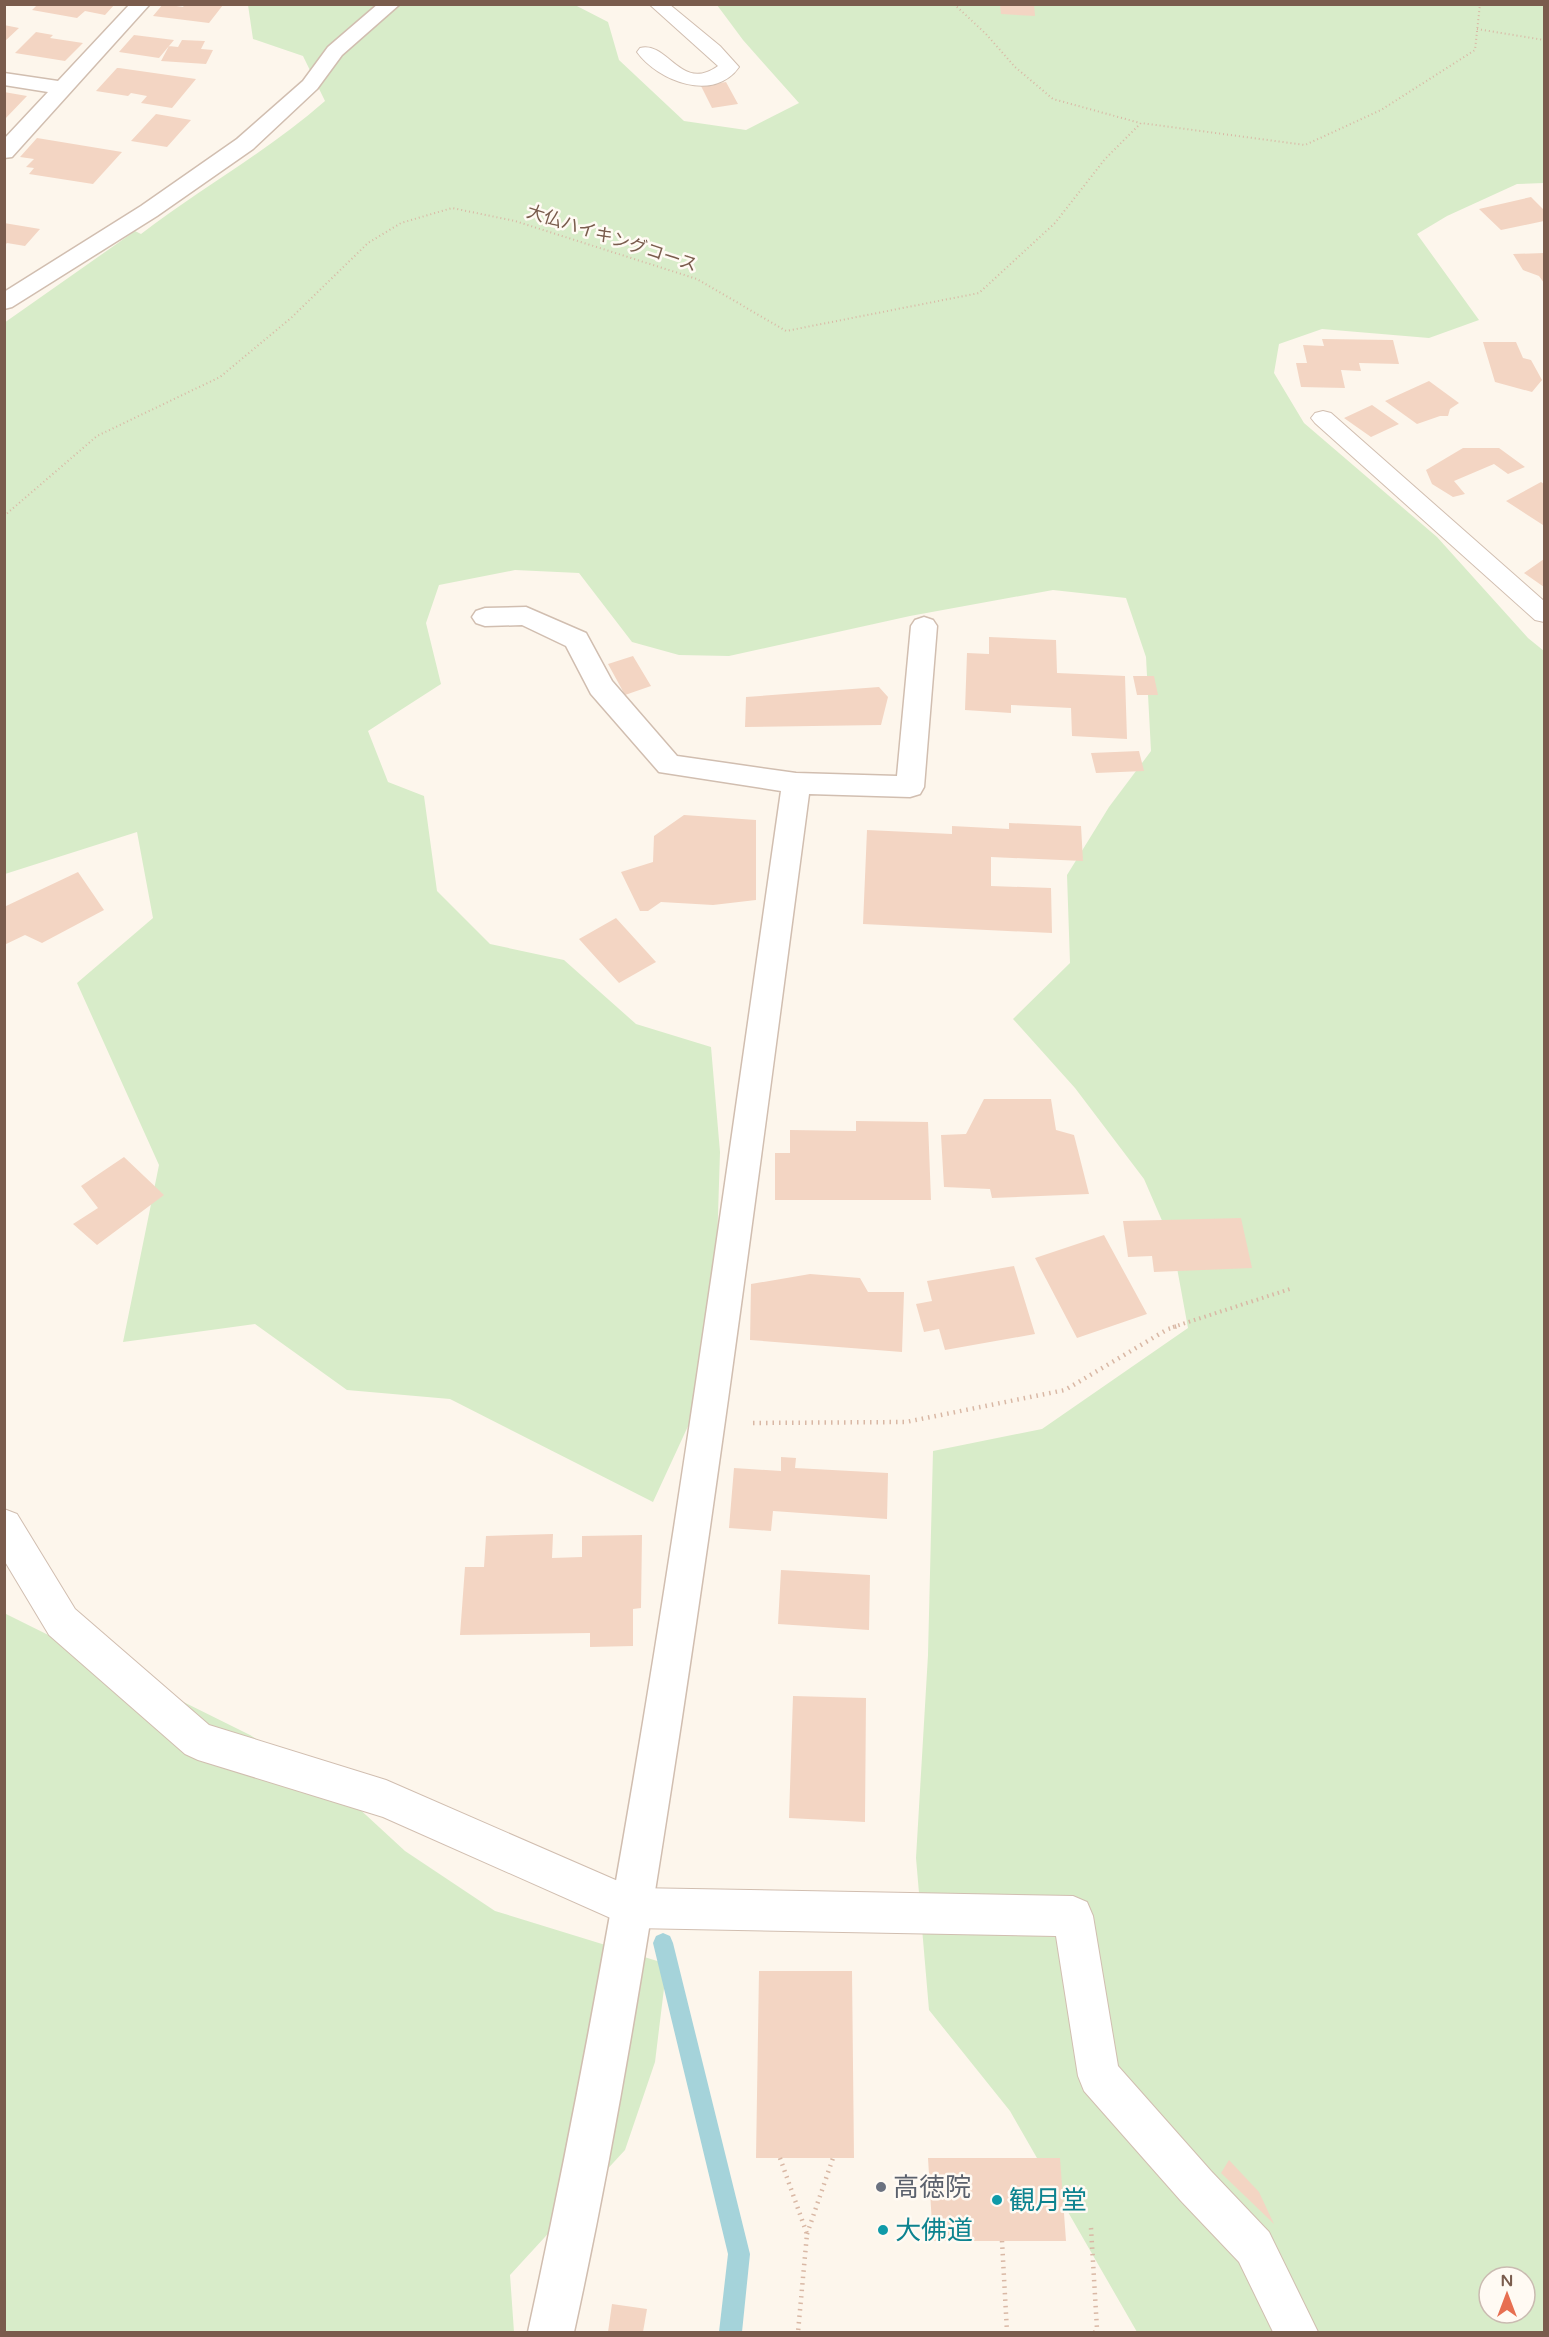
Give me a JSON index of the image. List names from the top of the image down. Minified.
{"streets":{"path":["大仏ハイキングコース"]},"places":["高徳院","観月堂","大佛道"],"north":"top"}
